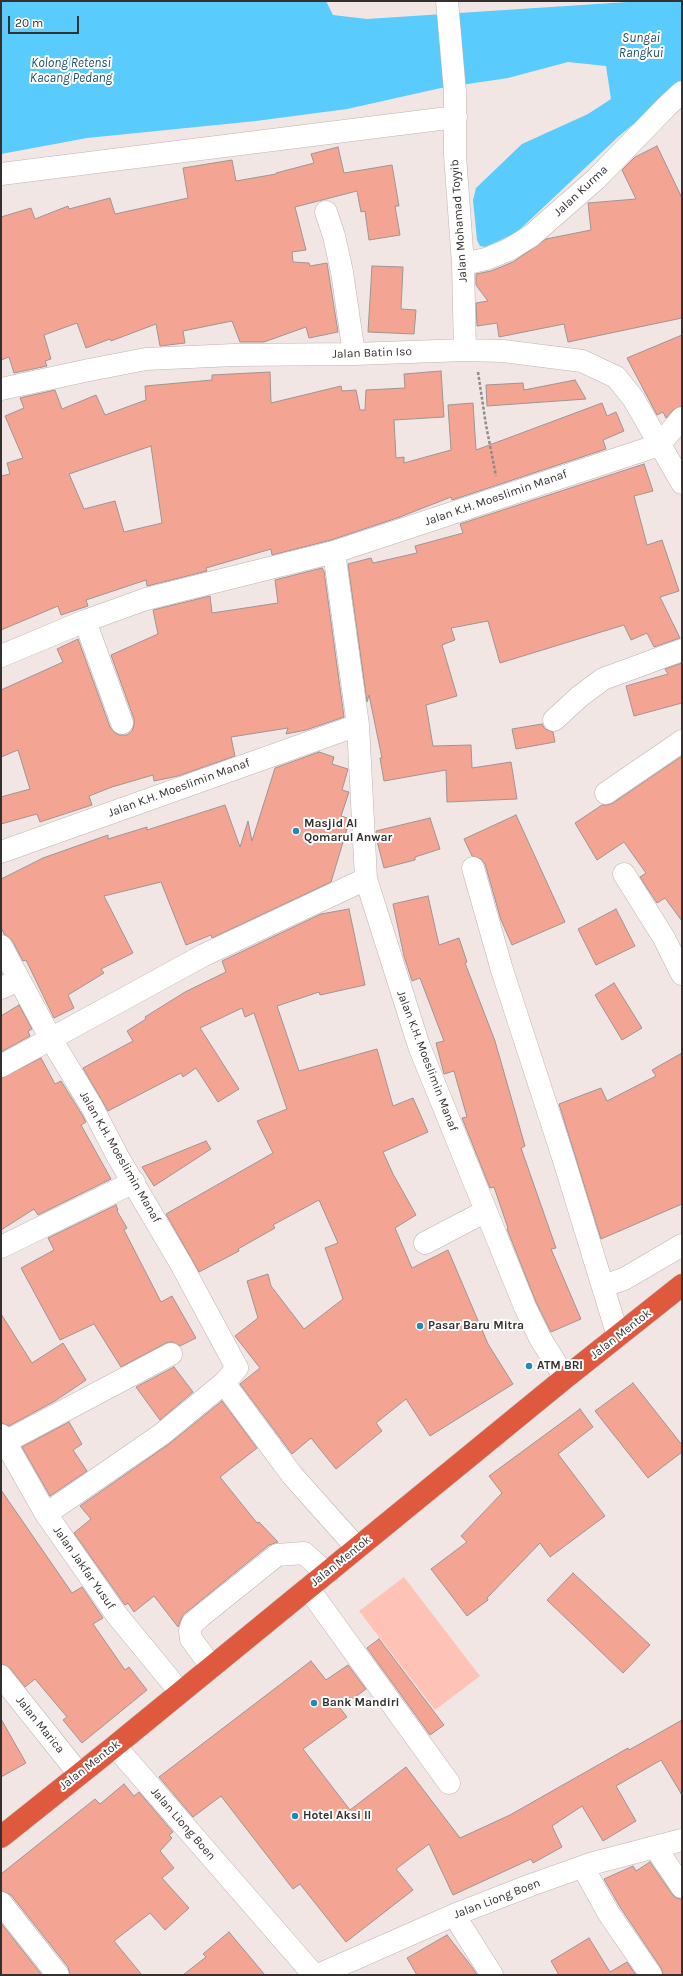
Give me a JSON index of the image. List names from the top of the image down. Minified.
{"streets":{"highway":["Jalan Mentok"],"street":["Jalan Kurma","Jalan Mohamad Toyyib","Jalan Batin Iso","Jalan K.H. Moeslimin Manaf","Jalan Jakfar Yusuf","Jalan Marica","Jalan Liong Boen"]},"crossings":[["Jalan Kurma","Jalan Mohamad Toyyib"],["Jalan Mohamad Toyyib","Jalan Batin Iso"],["Jalan Batin Iso","Jalan K.H. Moeslimin Manaf"],["Jalan K.H. Moeslimin Manaf","Jalan Mentok"],["Jalan Mentok","Jalan Jakfar Yusuf"],["Jalan Mentok","Jalan Marica"],["Jalan Mentok","Jalan Liong Boen"]],"water":["Sungai Rangkui","Kolong Retensi Kacang Pedang"],"places":["Masjid Al Qomarul Anwar","Pasar Baru Mitra","ATM BRI","Bank Mandiri","Hotel Aksi II"],"scale_bar":"20 m"}
